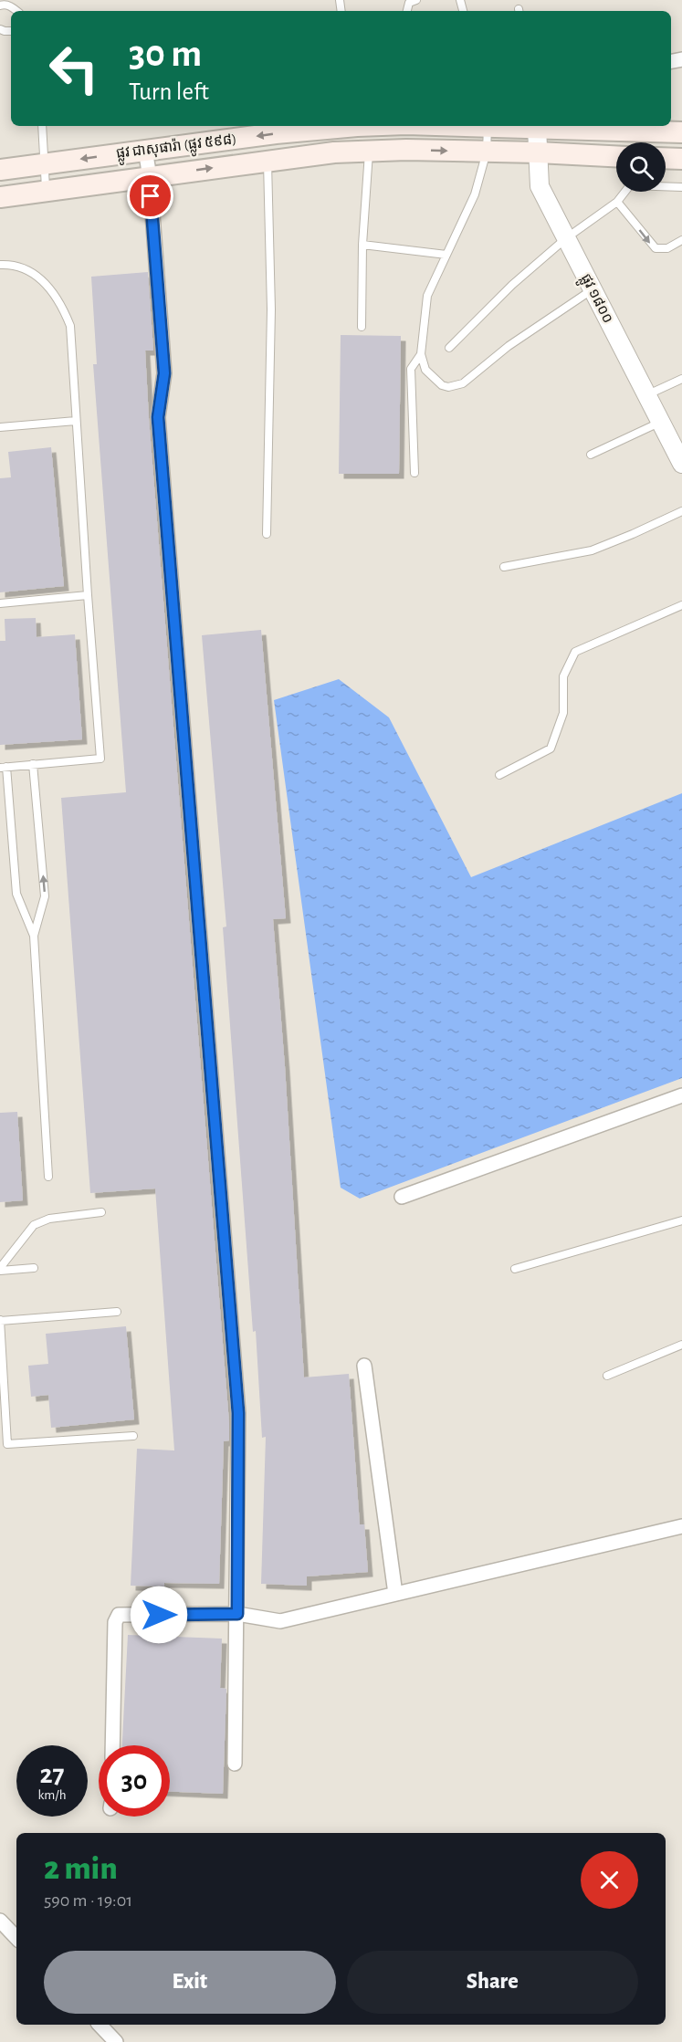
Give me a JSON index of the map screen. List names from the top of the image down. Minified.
{"streets":{"main road":["ផ្លូវ ជាសុផារ៉ា (ផ្លូវ ៥៩៨)"],"street":["ផ្លូវ ១៨០០"]},"crossings":[["ផ្លូវ ជាសុផារ៉ា (ផ្លូវ ៥៩៨)","ផ្លូវ ១៨០០"]],"page":{"turn":["30 m","Turn left"],"speed":"27 km/h","limit":"30","heading":["2 min","590 m · 19:01"],"buttons":["Exit","Share"]}}
